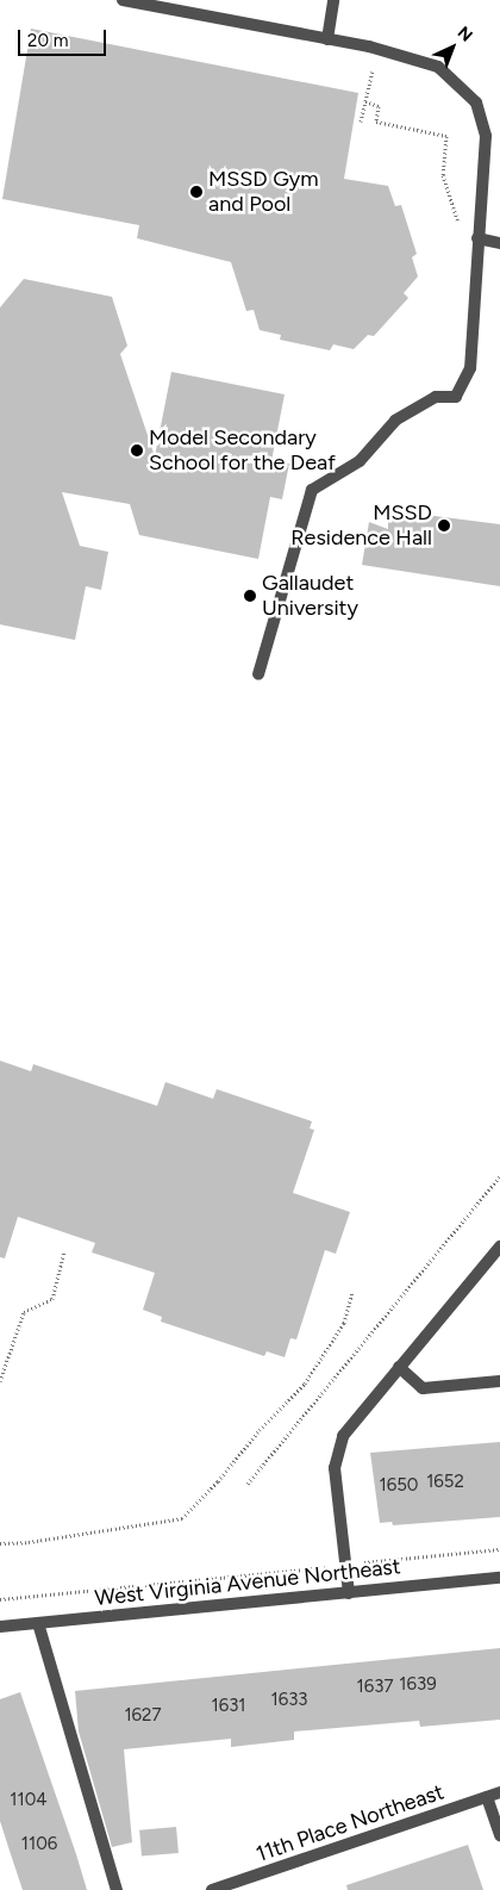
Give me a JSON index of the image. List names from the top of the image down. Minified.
{"streets":{"street":["West Virginia Avenue Northeast","11th Place Northeast"]},"places":["MSSD Gym and Pool","Model Secondary School for the Deaf","MSSD Residence Hall","Gallaudet University"],"house_numbers":["1652","1650","1639","1637","1633","1631","1627","1104","1106"],"scale_bar":"20 m","north":"top right"}
